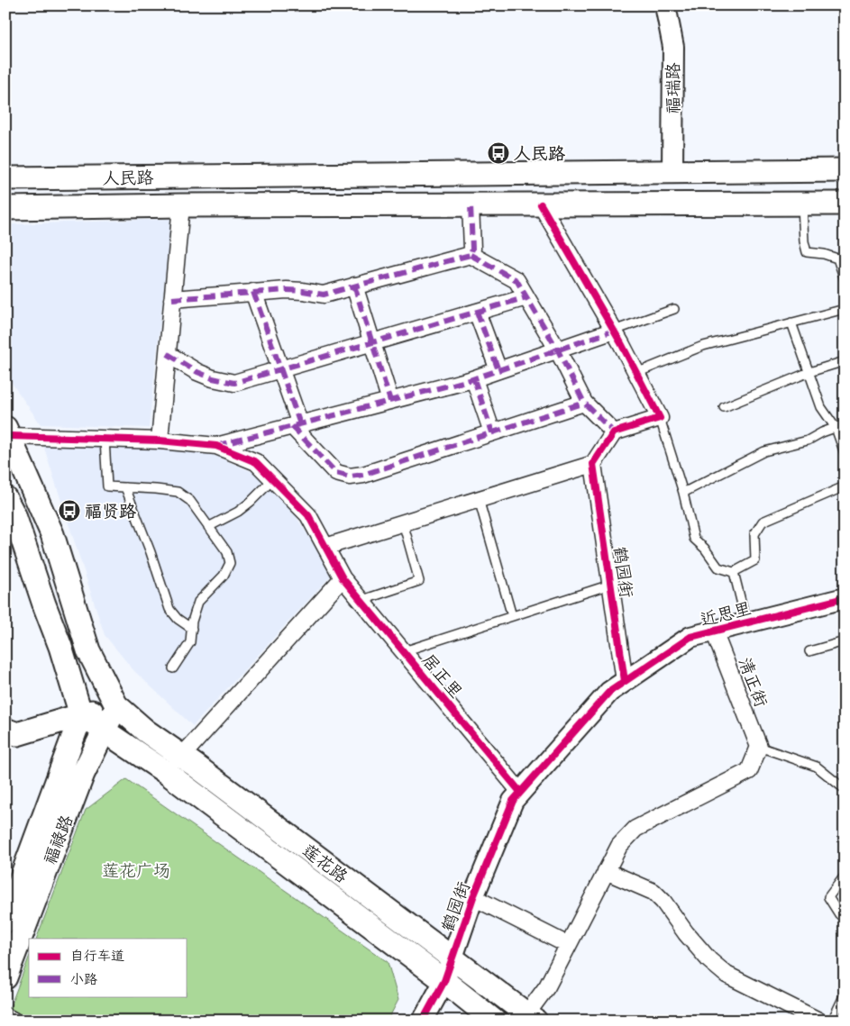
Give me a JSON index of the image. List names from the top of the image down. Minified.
{"streets":{"main road":["人民路","福禄路","莲花路"],"street":["福瑞路","鹤园街","近思里","居正里","清正街"]},"crossings":[["福瑞路","人民路"],["鹤园街","近思里"],["鹤园街","居正里"],["鹤园街","莲花路"],["近思里","清正街"],["福禄路","莲花路"]],"parks":["莲花广场"],"places":{"bus stop":["人民路","福贤路"]},"legend":["自行车道","小路"]}
